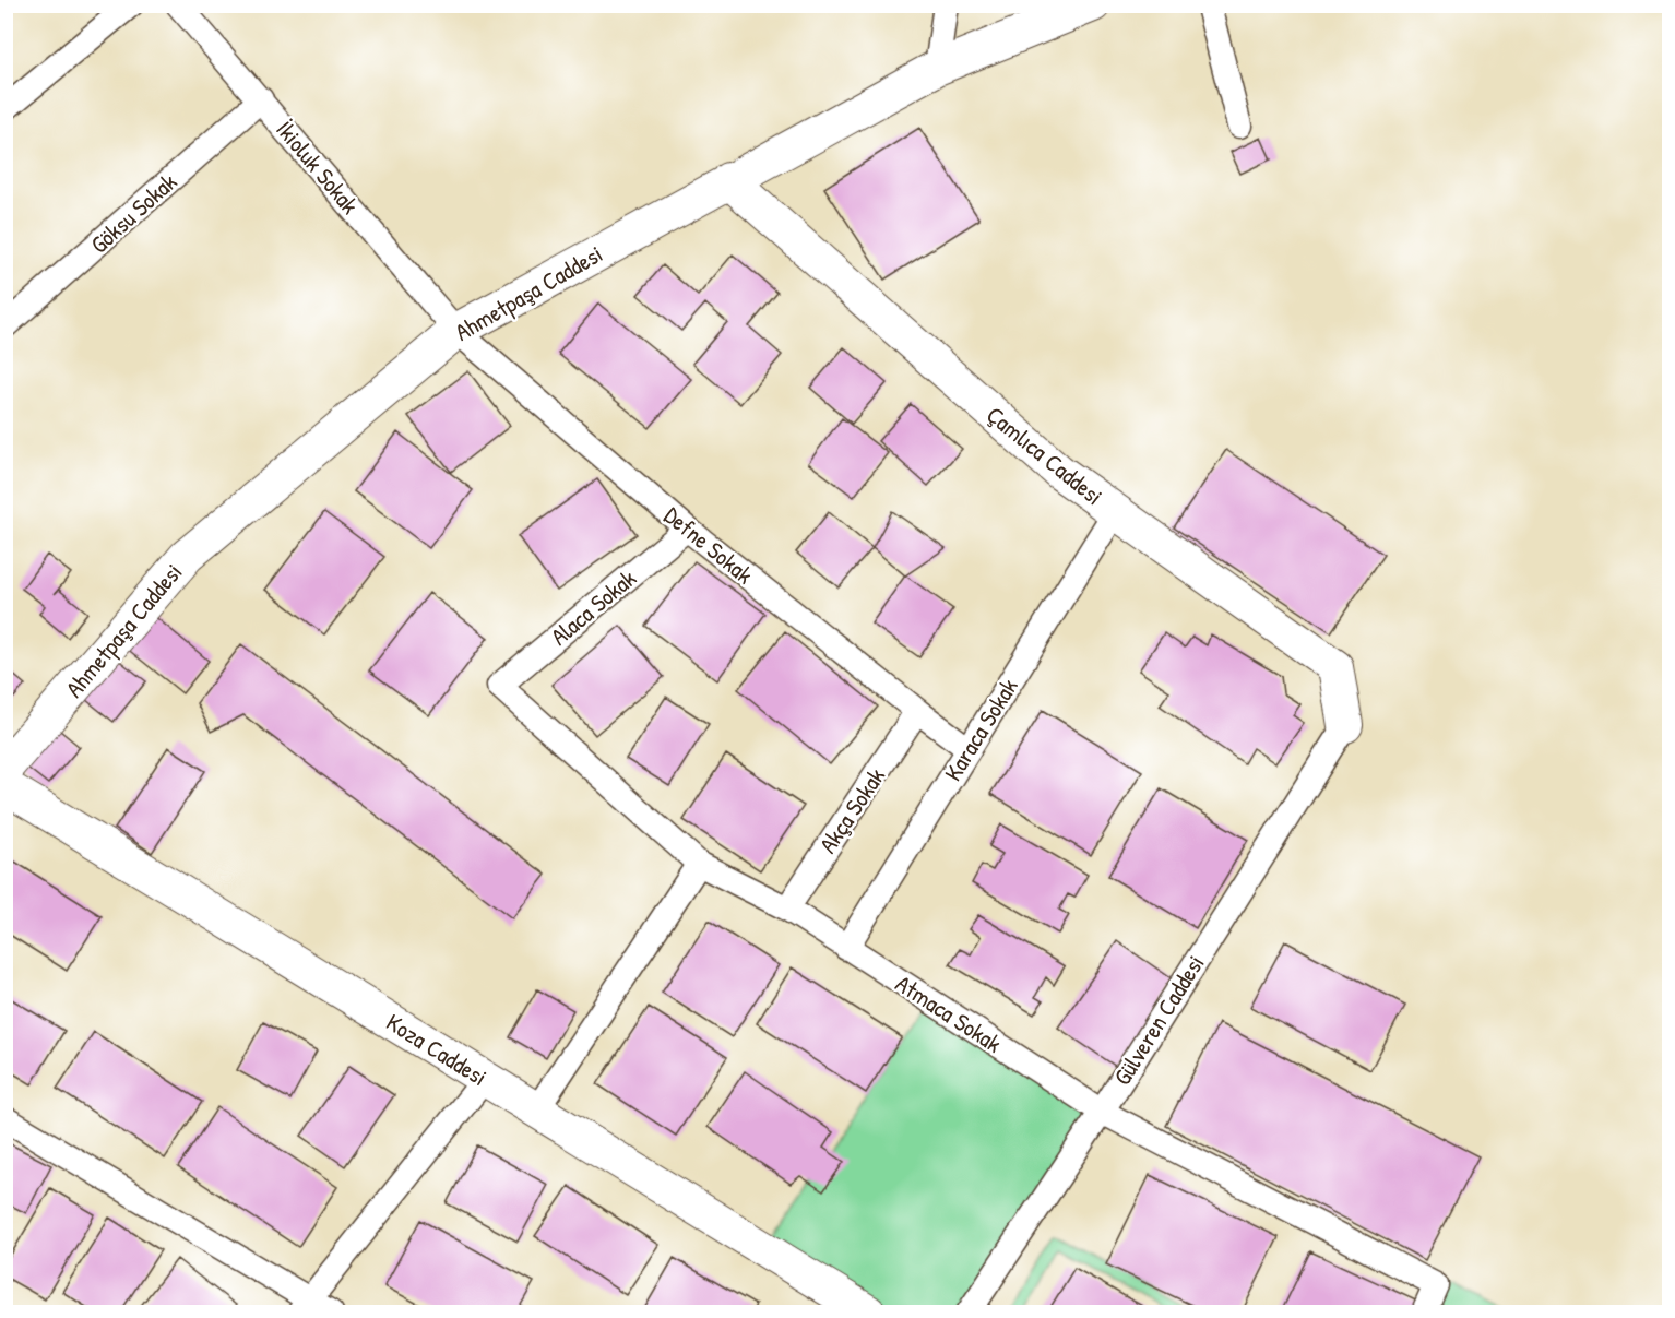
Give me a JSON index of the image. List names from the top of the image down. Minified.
{"streets":{"street":["İkioluk Sokak","Göksu Sokak","Ahmetpaşa Caddesi","Çamlıca Caddesi","Defne Sokak","Alaca Sokak","Karaca Sokak","Akça Sokak","Atmaca Sokak","Gülveren Caddesi","Koza Caddesi"]},"crossings":[["İkioluk Sokak","Göksu Sokak"],["İkioluk Sokak","Ahmetpaşa Caddesi"],["İkioluk Sokak","Defne Sokak"],["Ahmetpaşa Caddesi","Çamlıca Caddesi"],["Ahmetpaşa Caddesi","Defne Sokak"],["Çamlıca Caddesi","Karaca Sokak"],["Çamlıca Caddesi","Gülveren Caddesi"],["Defne Sokak","Alaca Sokak"],["Defne Sokak","Karaca Sokak"],["Defne Sokak","Akça Sokak"],["Alaca Sokak","Atmaca Sokak"],["Karaca Sokak","Atmaca Sokak"],["Akça Sokak","Atmaca Sokak"],["Atmaca Sokak","Gülveren Caddesi"]]}
